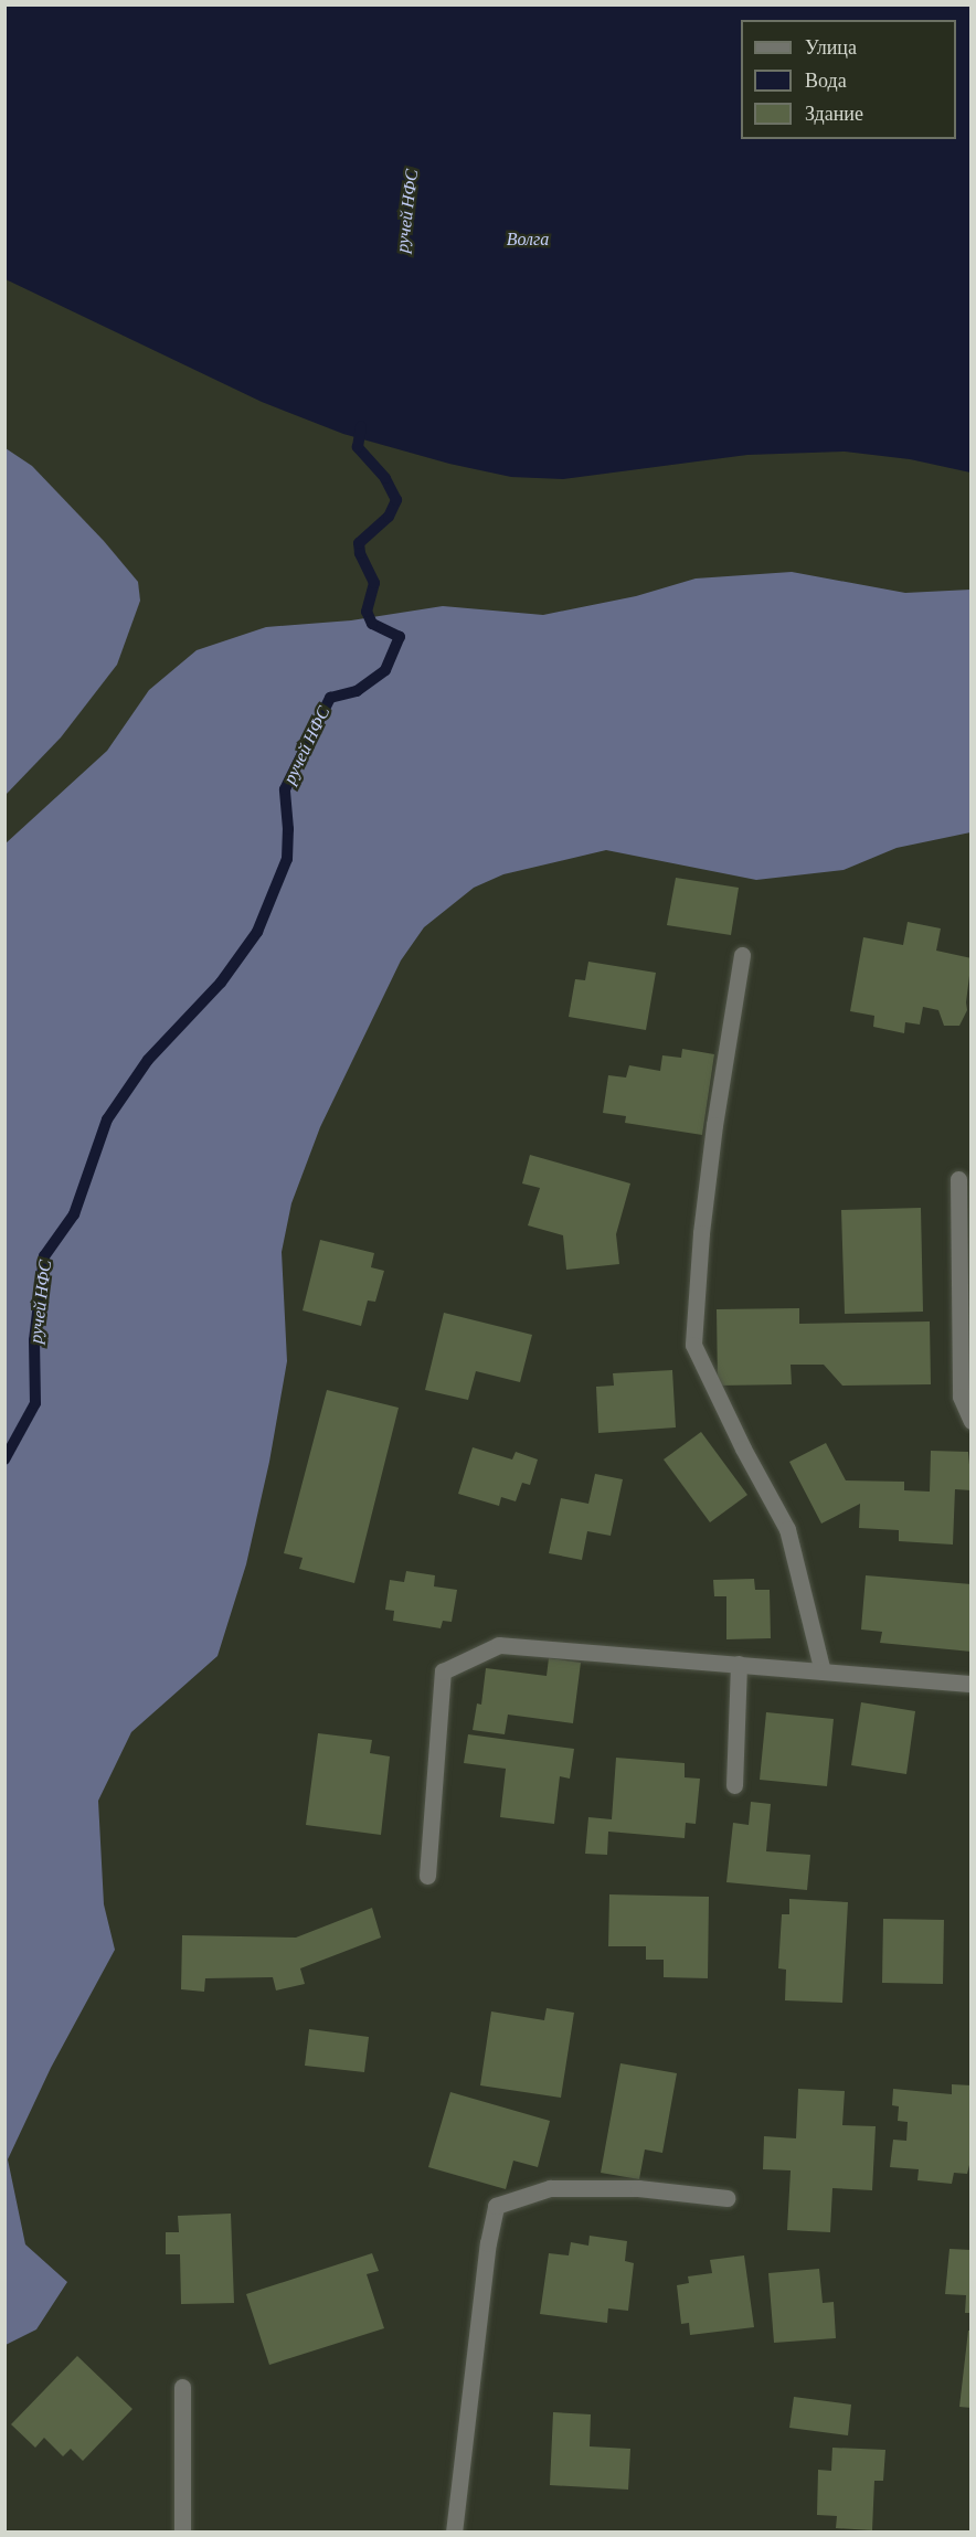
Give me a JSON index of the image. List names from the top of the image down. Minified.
{"water":["ручей НФС","Волга"],"legend":["Улица","Вода","Здание"]}
